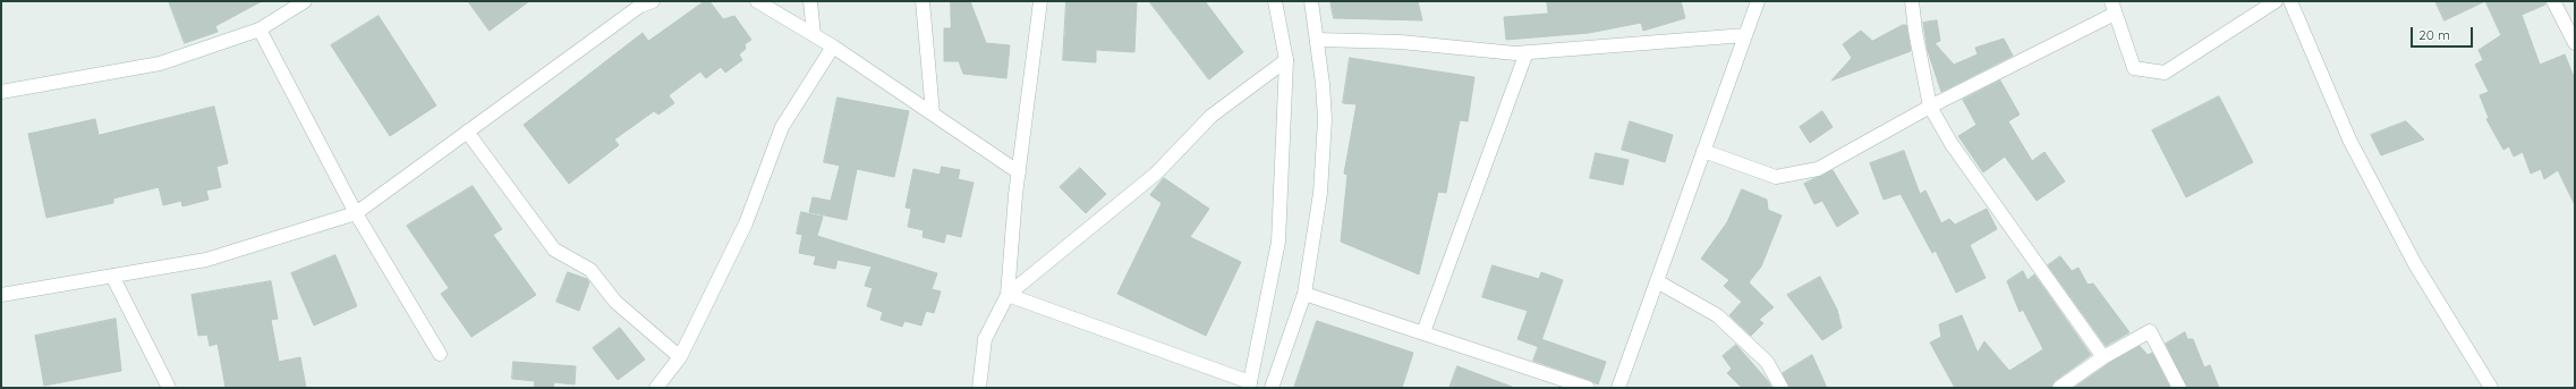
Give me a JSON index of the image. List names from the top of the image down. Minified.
{"scale_bar":"20 m"}
